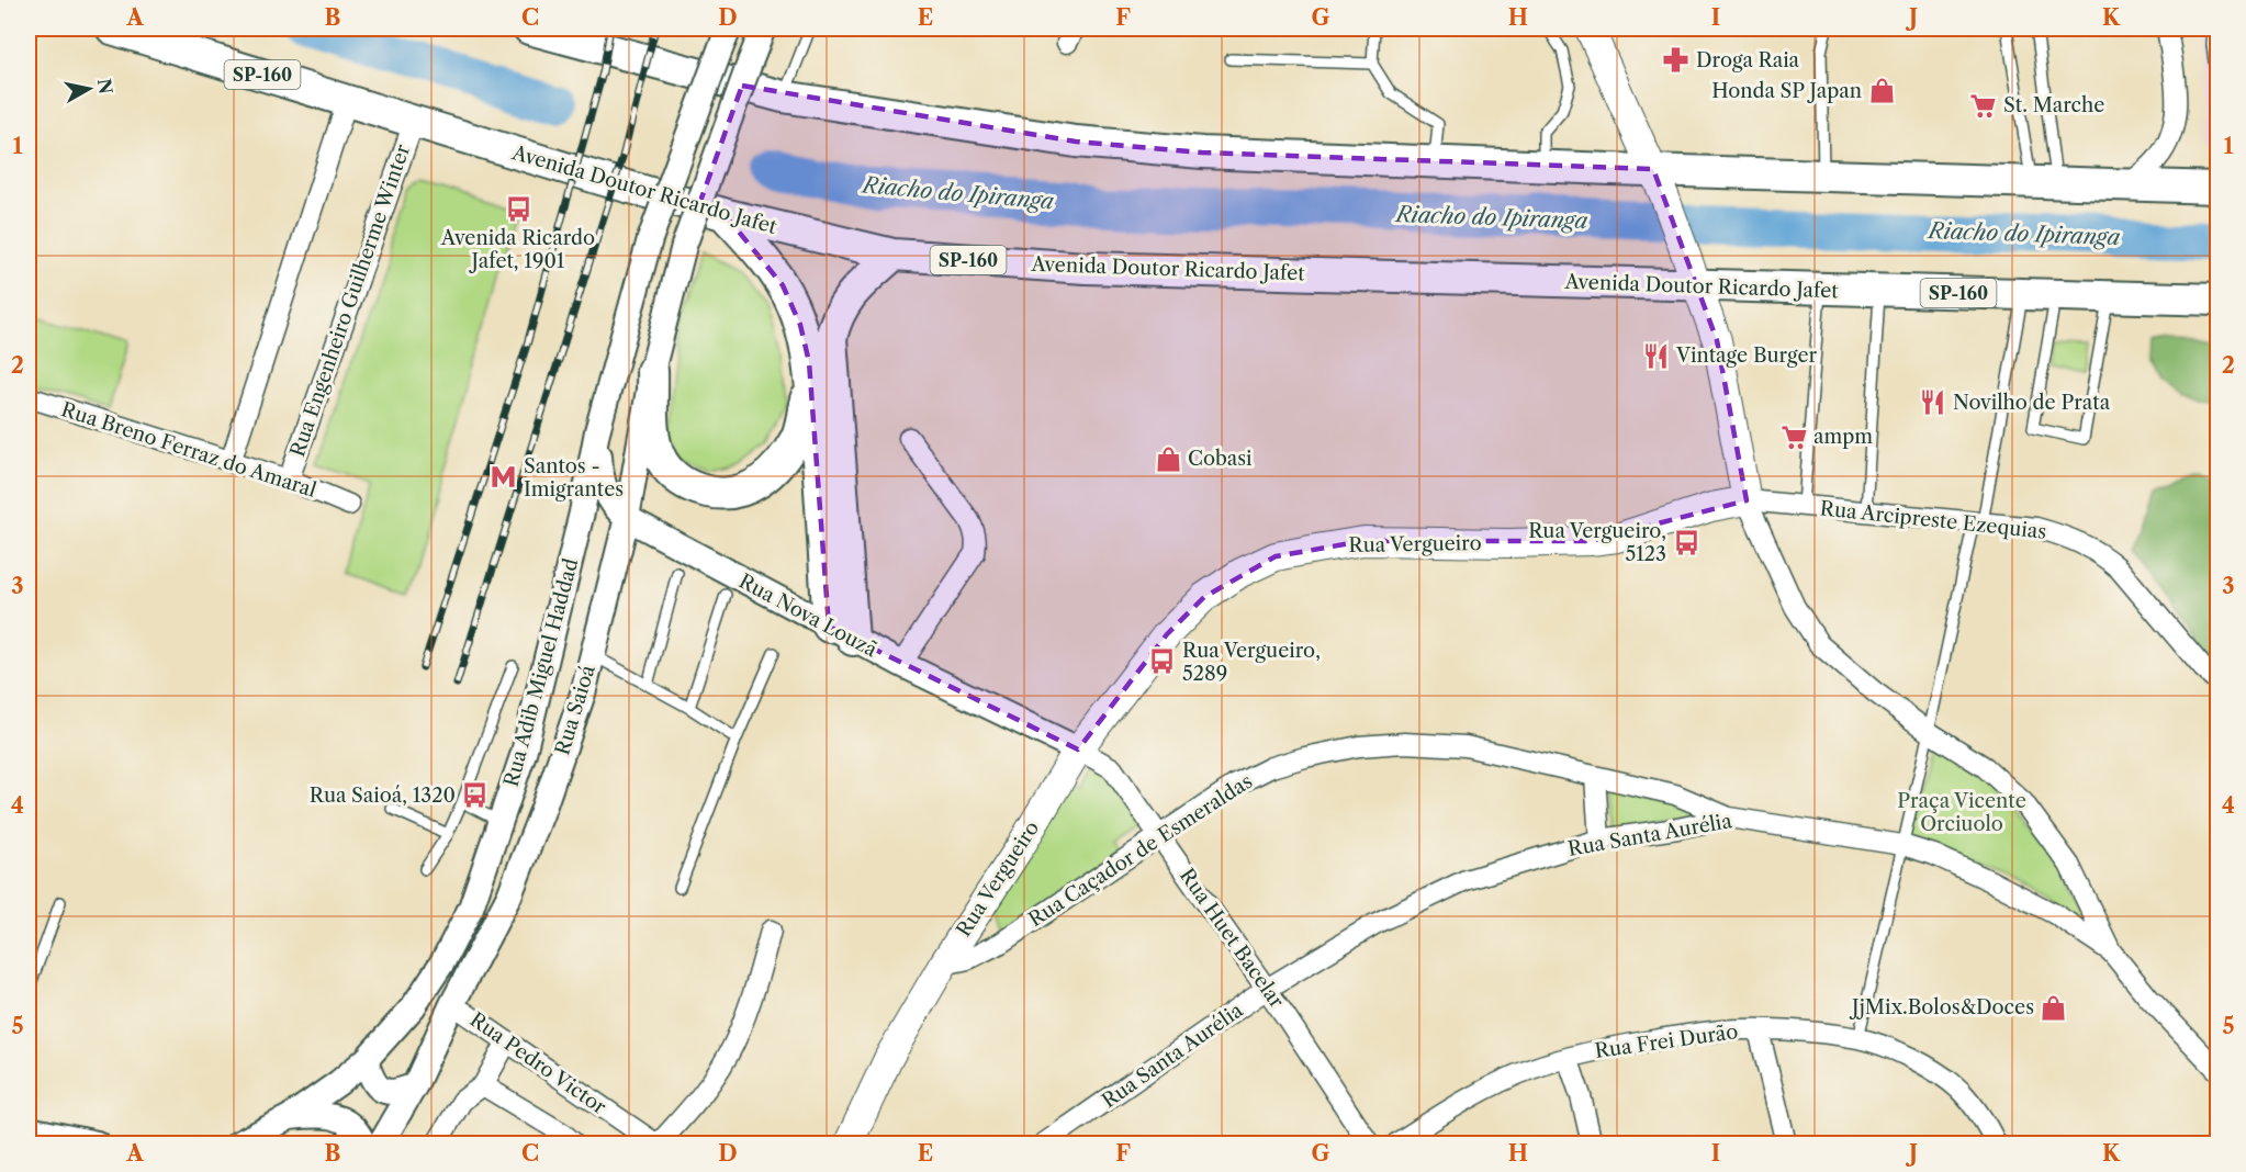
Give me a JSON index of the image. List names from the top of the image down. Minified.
{"streets":{"main road":["SP-160","Avenida Doutor Ricardo Jafet","Rua Vergueiro"],"street":["Rua Engenheiro Guilherme Winter","Rua Breno Ferraz do Amaral","Rua Arcipreste Ezequias","Rua Nova Louzã","Rua Adib Miguel Haddad","Rua Saioá","Rua Santa Aurélia","Rua Caçador de Esmeraldas","Rua Huet Bacelar","Rua Frei Durão","Rua Pedro Victor"]},"crossings":[["Avenida Doutor Ricardo Jafet","Rua Engenheiro Guilherme Winter"],["Rua Engenheiro Guilherme Winter","Rua Breno Ferraz do Amaral"],["Rua Arcipreste Ezequias","Rua Vergueiro"],["Rua Vergueiro","Rua Nova Louzã"],["Rua Vergueiro","Rua Caçador de Esmeraldas"],["Rua Vergueiro","Rua Huet Bacelar"],["Rua Nova Louzã","Rua Adib Miguel Haddad"],["Rua Nova Louzã","Rua Saioá"],["Rua Nova Louzã","Rua Huet Bacelar"],["Rua Saioá","Rua Pedro Victor"],["Rua Santa Aurélia","Rua Caçador de Esmeraldas"],["Rua Santa Aurélia","Rua Huet Bacelar"],["Rua Caçador de Esmeraldas","Rua Huet Bacelar"]],"water":["Riacho do Ipiranga"],"parks":["Praça Vicente Orciuolo"],"places":{"pharmacy":["Droga Raia"],"shop":["Honda SP Japan","Cobasi","JjMix.Bolos&Doces"],"supermarket":["St. Marche","ampm"],"bus stop":["Avenida Ricardo Jafet, 1901","Rua Vergueiro, 5123","Rua Vergueiro, 5289","Rua Saioá, 1320"],"restaurant":["Vintage Burger","Novilho de Prata"],"metro station":["Santos - Imigrantes"]},"north":"right","grid":{"columns":["A","B","C","D","E","F","G","H","I","J","K"],"rows":["1","2","3","4","5"]}}
